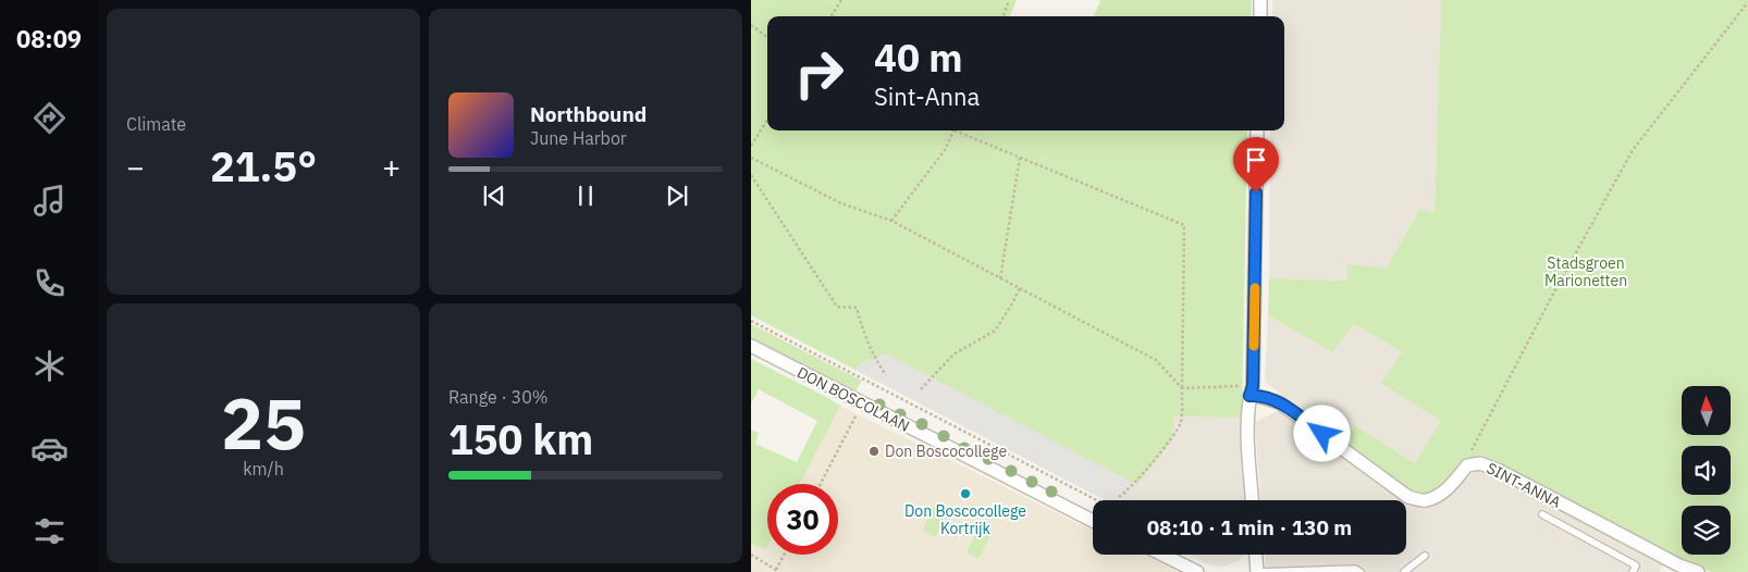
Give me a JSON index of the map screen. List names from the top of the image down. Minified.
{"streets":{"street":["DON BOSCOLAAN","SINT-ANNA"]},"parks":["Stadsgroen Marionetten"],"places":["Don Boscocollege","Don Boscocollege Kortrijk"],"north":"top","page":{"tabs":"08:09","tile":["Climate",["25","km/h"],["Range · 30%","150 km"]],"turn":["40 m","Sint-Anna"],"song":["Northbound","June Harbor"],"heat":["−","21.5°","+"],"limit":"30","trip":"08:10 · 1 min · 130 m"}}
